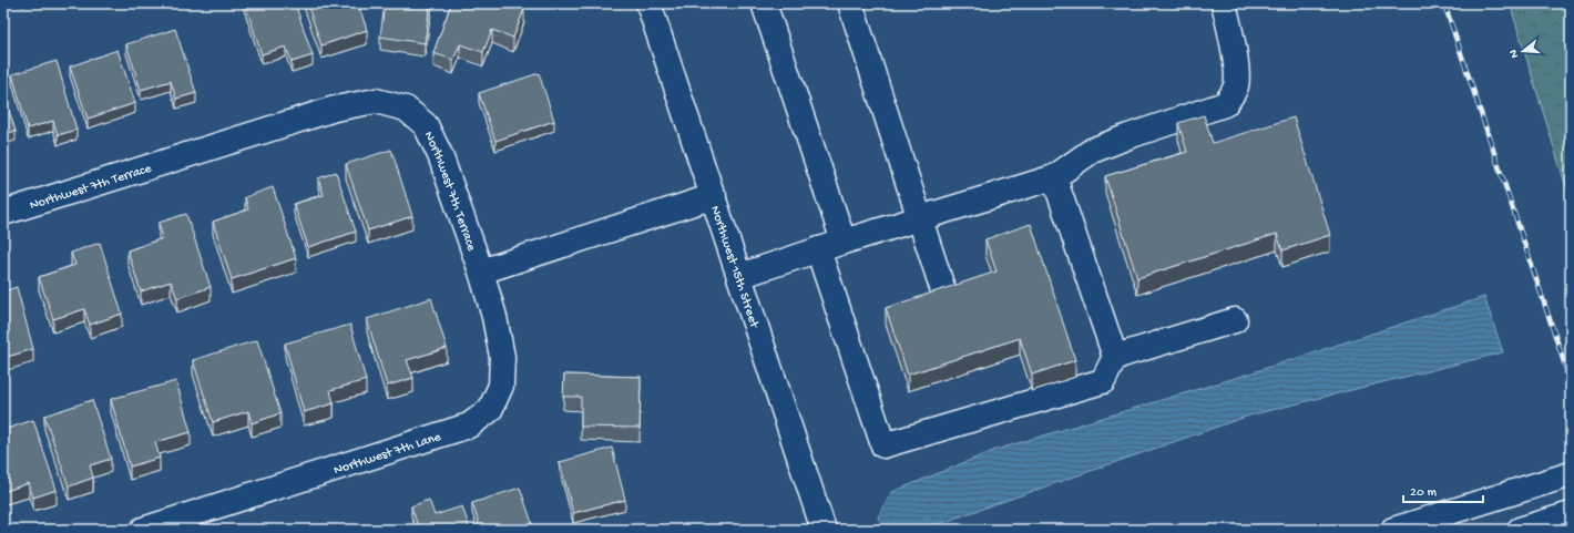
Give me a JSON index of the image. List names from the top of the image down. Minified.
{"streets":{"main road":["Northwest 7th Terrace","Northwest 15th Street","Northwest 7th Lane"]},"crossings":[["Northwest 7th Terrace","Northwest 7th Lane"]],"scale_bar":"20 m","north":"left"}
